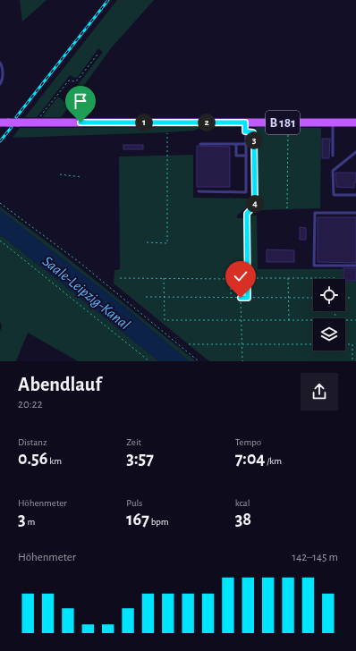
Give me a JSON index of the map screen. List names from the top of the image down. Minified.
{"streets":{"main road":["B 181"]},"water":["Saale-Leipzig-Kanal"],"page":{"pins":["1","2","3","4"],"heading":["Abendlauf","20:22"],"stats":[["Distanz","0.56 km"],["Zeit","3:57"],["Tempo","7:04 /km"],["Höhenmeter","3 m"],["Puls","167 bpm"],["kcal","38"]],"chart":["Höhenmeter","142–145 m"]}}
